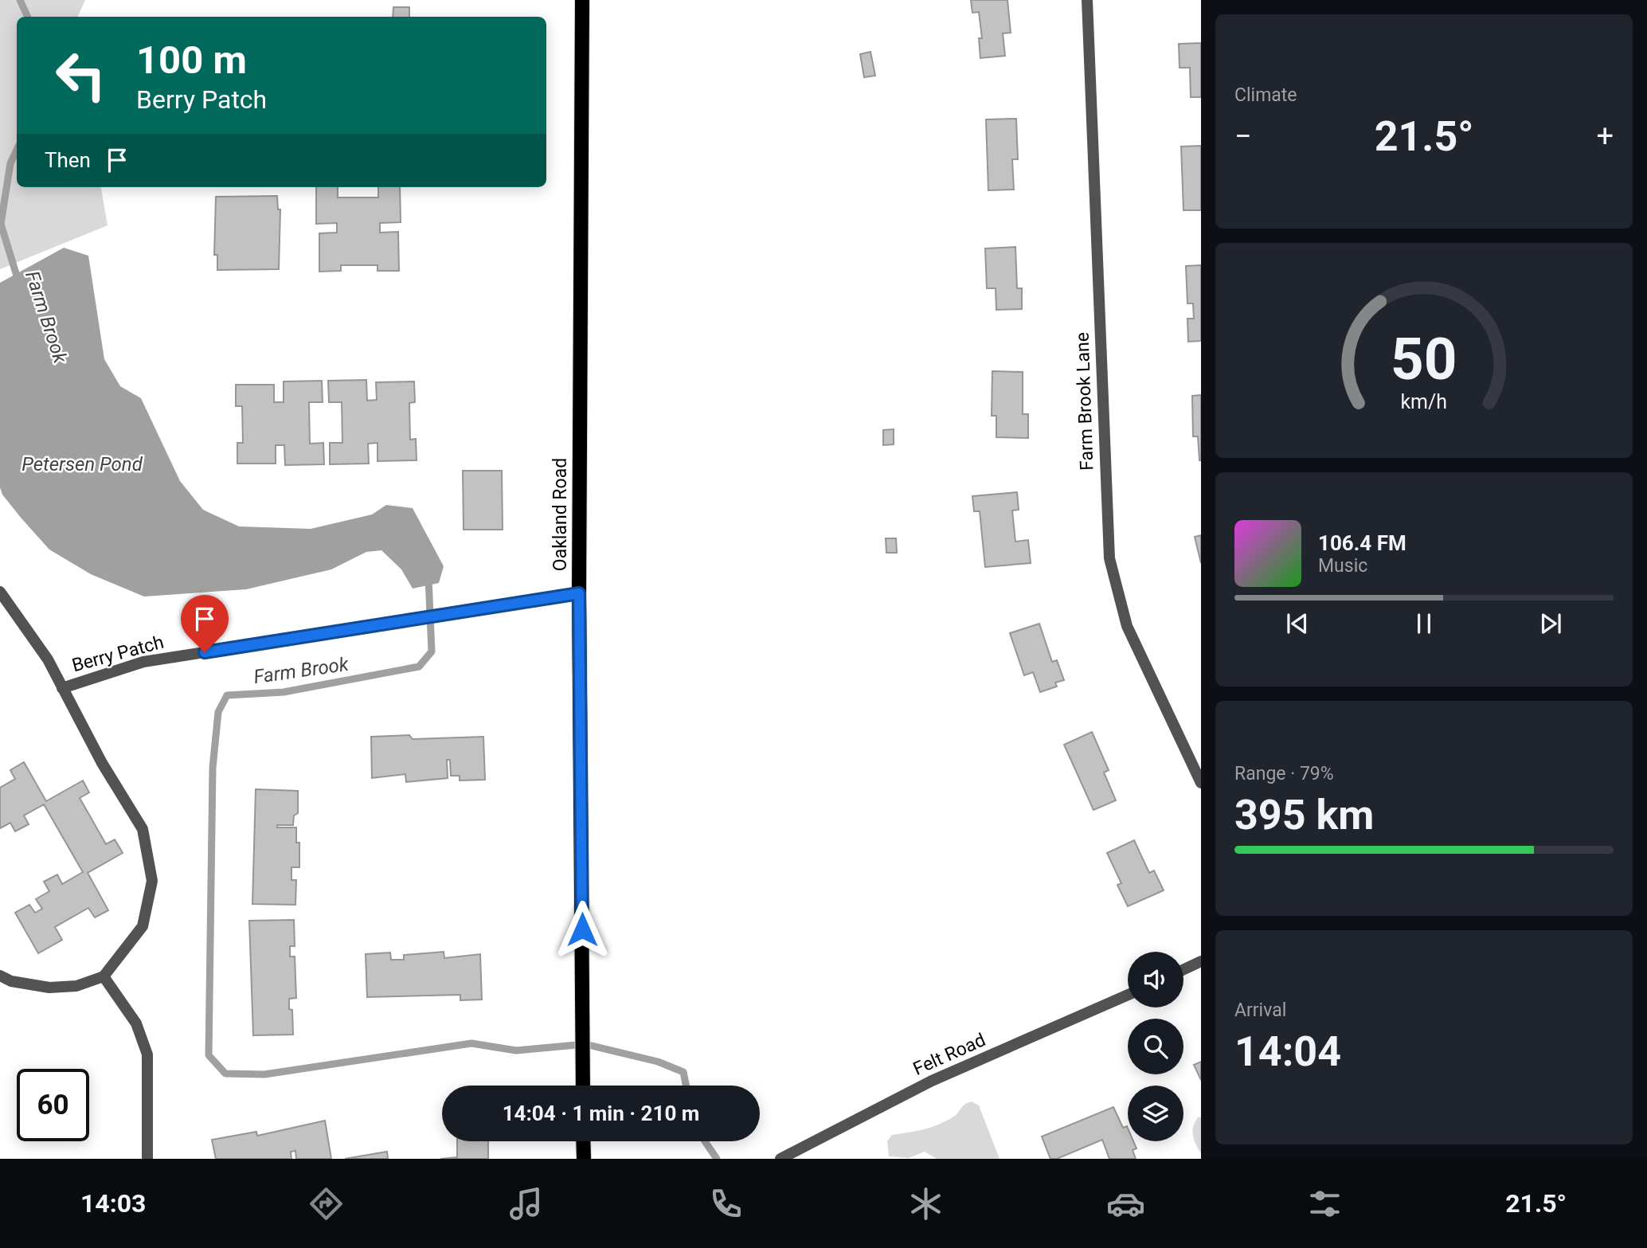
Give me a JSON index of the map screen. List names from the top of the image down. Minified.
{"streets":{"main road":["Oakland Road"],"street":["Farm Brook Lane","Berry Patch","Felt Road"]},"crossings":[["Oakland Road","Berry Patch"]],"water":["Farm Brook","Petersen Pond"],"page":{"tile":["Climate",["Range · 79%","395 km"],["Arrival","14:04"]],"turn":["100 m","Berry Patch"],"heat":["−","21.5°","+"],"then":"Then","song":["106.4 FM","Music"],"limit":"60","trip":"14:04 · 1 min · 210 m","tabs":["14:03","21.5°"],"gauge":["50","km/h"]}}
